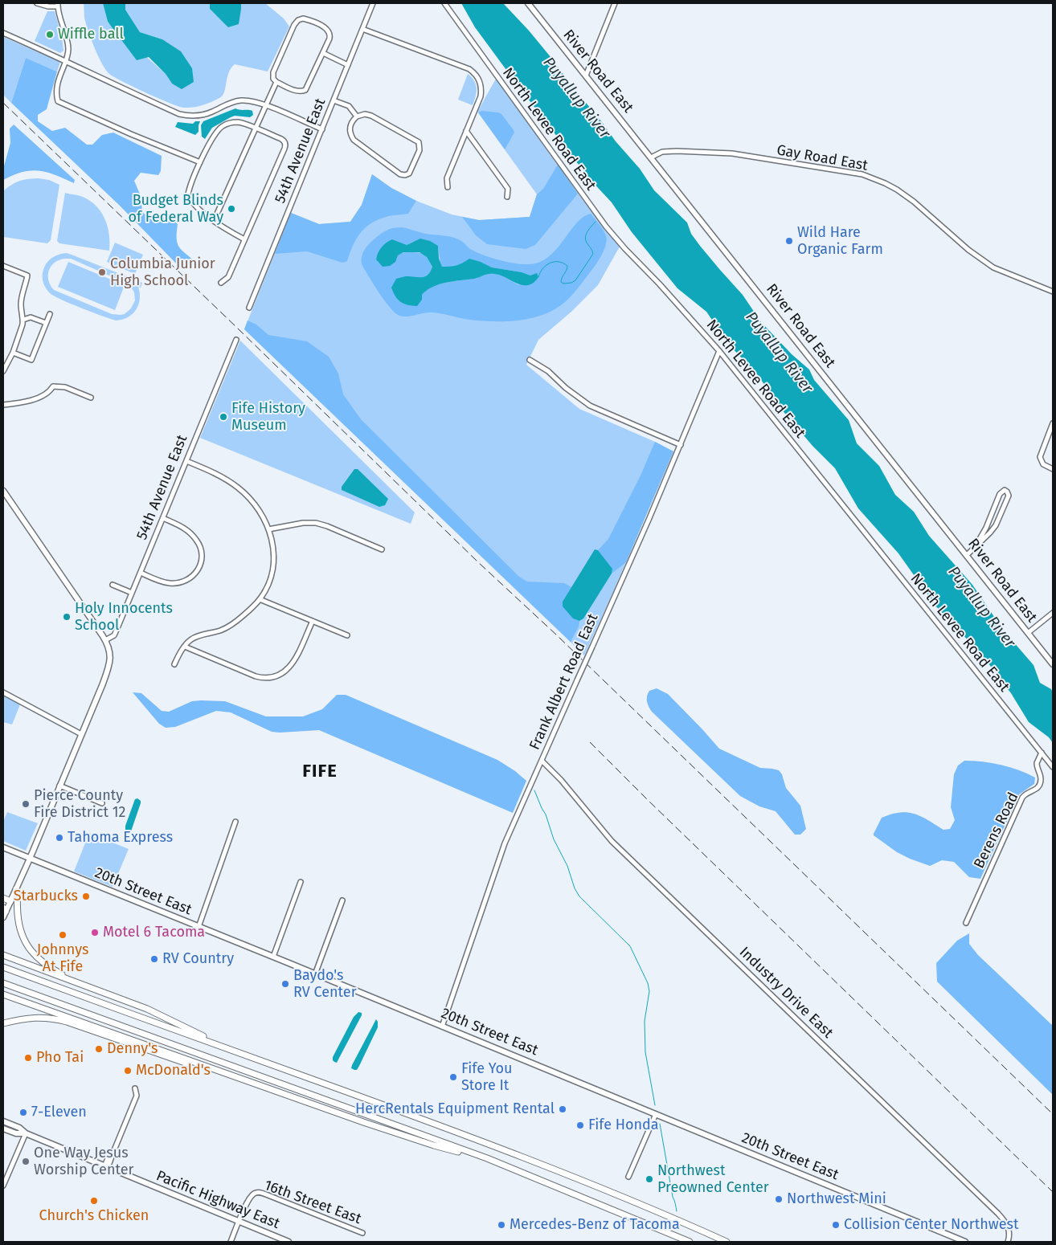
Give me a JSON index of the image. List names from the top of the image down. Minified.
{"streets":{"main road":["River Road East","20th Street East","Pacific Highway East"],"street":["North Levee Road East","54th Avenue East","Gay Road East","Frank Albert Road East","Berens Road","Industry Drive East","16th Street East"]},"crossings":[["River Road East","Gay Road East"],["North Levee Road East","Frank Albert Road East"],["North Levee Road East","Berens Road"],["Frank Albert Road East","20th Street East"],["Frank Albert Road East","Industry Drive East"],["Pacific Highway East","16th Street East"]],"districts":["FIFE"],"water":["Puyallup River"],"places":["Wiffle ball","Budget Blinds of Federal Way","Wild Hare Organic Farm","Columbia Junior High School","Fife History Museum","Holy Innocents School","Pierce County Fire District 12","Tahoma Express","Starbucks","Motel 6 Tacoma","Johnnys At Fife","RV Country","Baydo's RV Center","Denny's","Pho Tai","McDonald's","Fife You Store It","HercRentals Equipment Rental","7-Eleven","Fife Honda","One Way Jesus Worship Center","Northwest Preowned Center","Northwest Mini","Church's Chicken","Mercedes-Benz of Tacoma","Collision Center Northwest"]}
